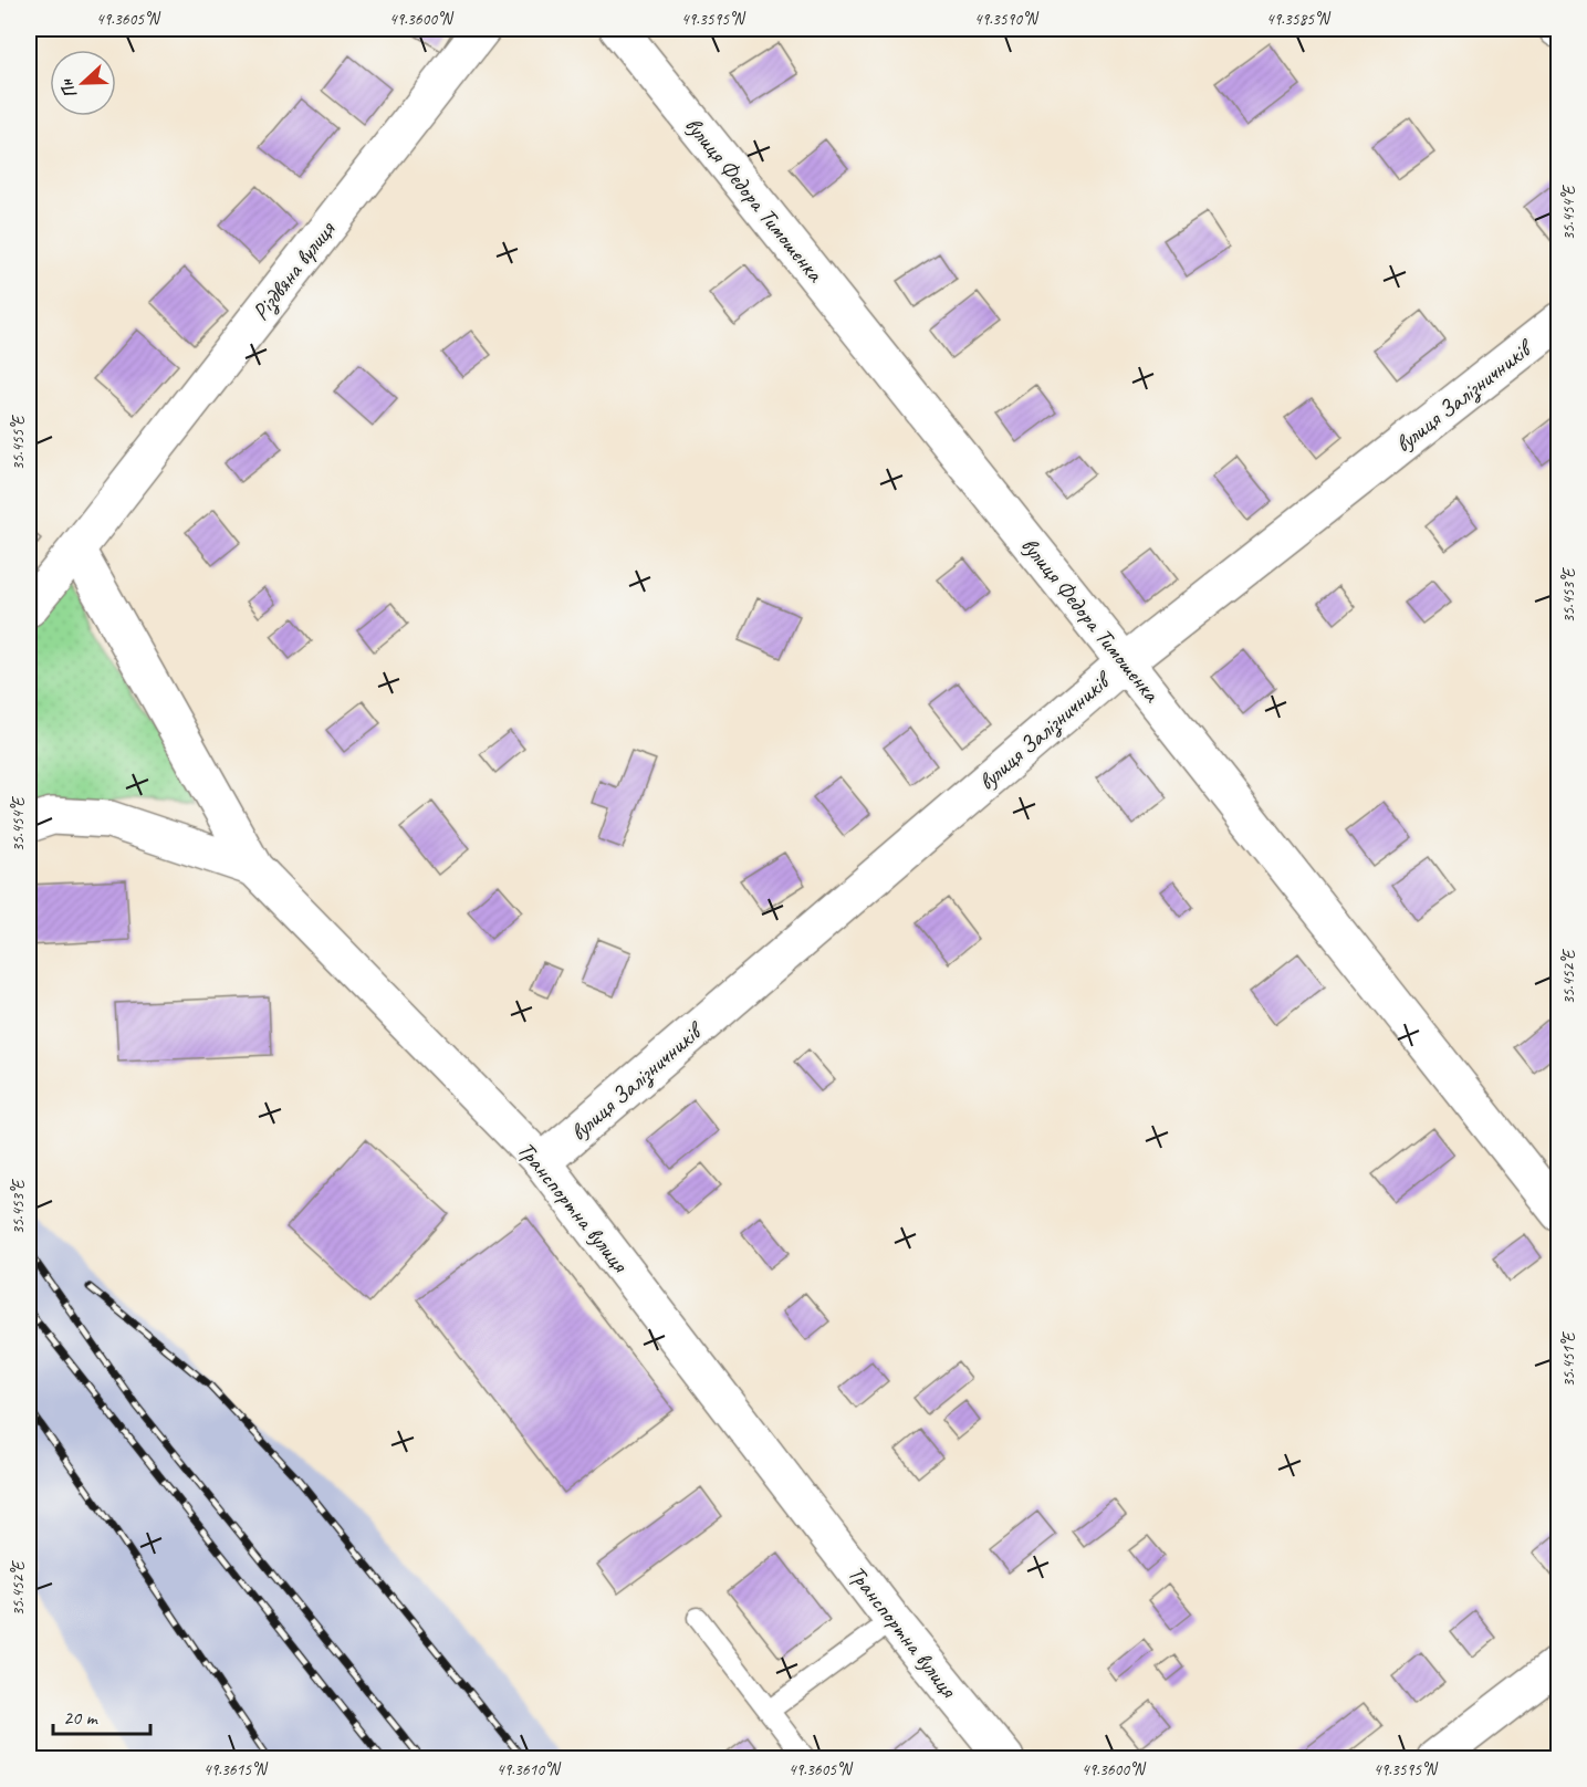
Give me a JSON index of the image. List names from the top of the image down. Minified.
{"streets":{"street":["вулиця Федора Тимошенка","Різдвяна вулиця","вулиця Залізничників","Транспортна вулиця"]},"crossings":[["вулиця Федора Тимошенка","вулиця Залізничників"],["вулиця Залізничників","Транспортна вулиця"]],"scale_bar":"20 m","north":"left","coordinates":["49.3605°N","49.3600°N","49.3595°N","49.3590°N","49.3585°N","35.454°E","35.455°E","35.453°E","35.452°E","35.451°E","49.3615°N","49.3610°N"]}
